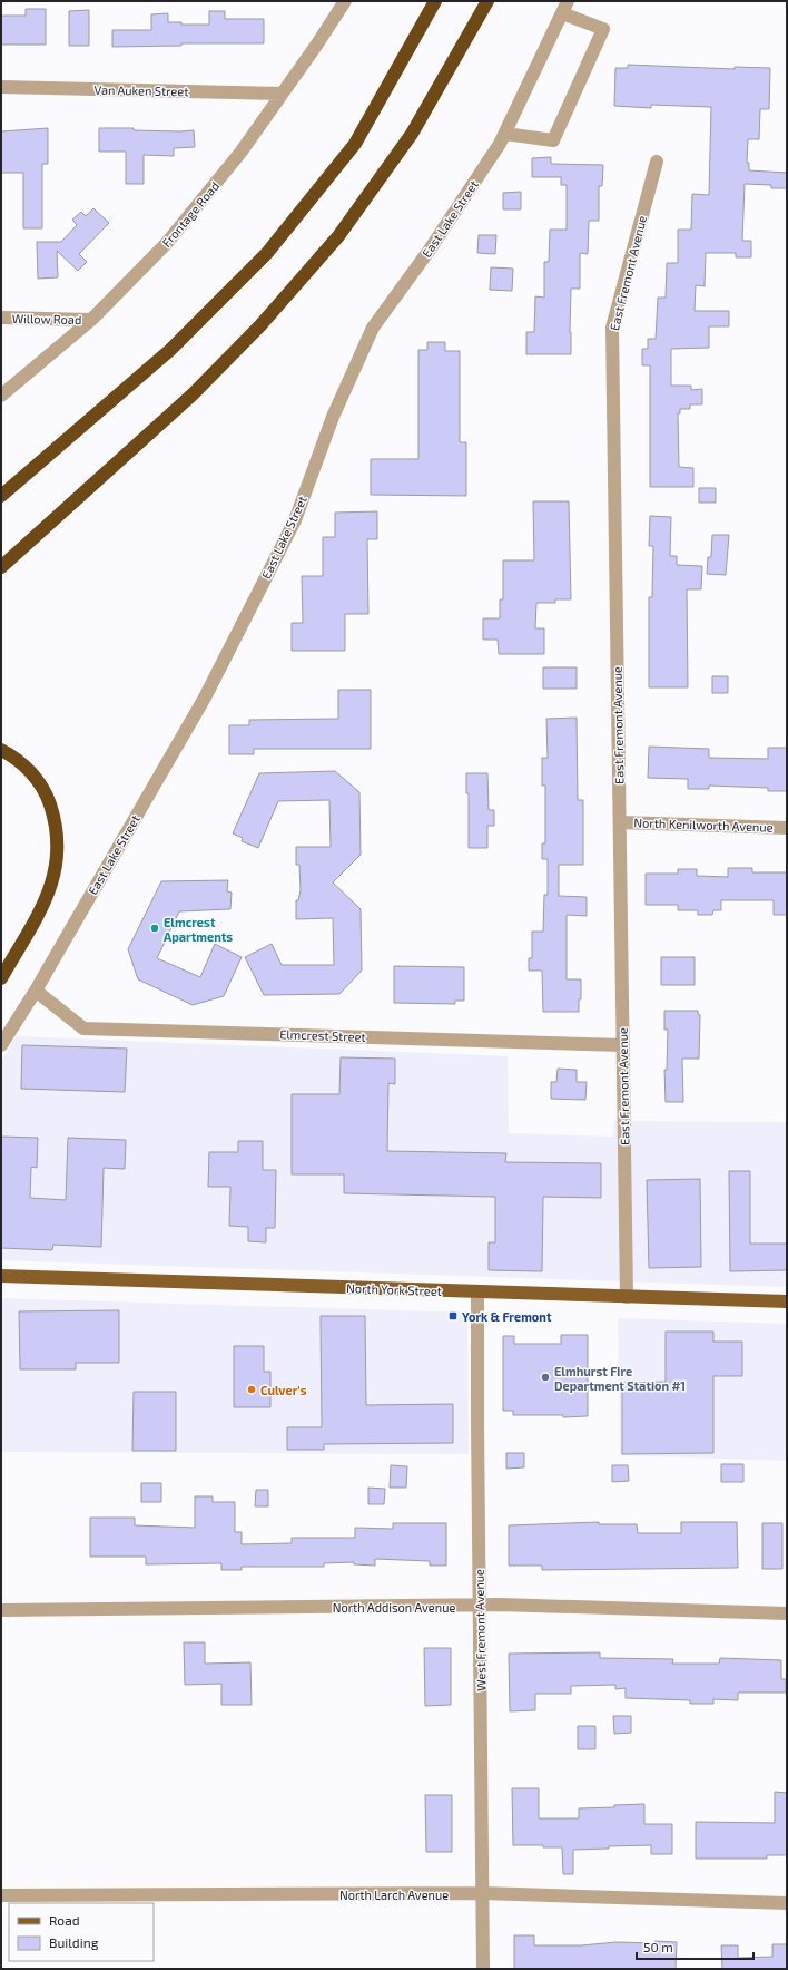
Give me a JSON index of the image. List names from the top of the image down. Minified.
{"streets":{"main road":["North York Street"],"street":["Van Auken Street","Frontage Road","East Lake Street","East Fremont Avenue","Willow Road","North Kenilworth Avenue","Elmcrest Street","North Addison Avenue","West Fremont Avenue","North Larch Avenue"]},"crossings":[["Van Auken Street","Frontage Road"],["Frontage Road","Willow Road"],["East Lake Street","Elmcrest Street"],["East Fremont Avenue","North Kenilworth Avenue"],["East Fremont Avenue","Elmcrest Street"],["East Fremont Avenue","North York Street"],["North York Street","West Fremont Avenue"],["North Addison Avenue","West Fremont Avenue"],["West Fremont Avenue","North Larch Avenue"]],"places":{"other":["Elmcrest Apartments","Elmhurst Fire Department Station #1","Culver's"],"transit":["York & Fremont"]},"legend":["Road","Building"],"scale_bar":"50 m"}
